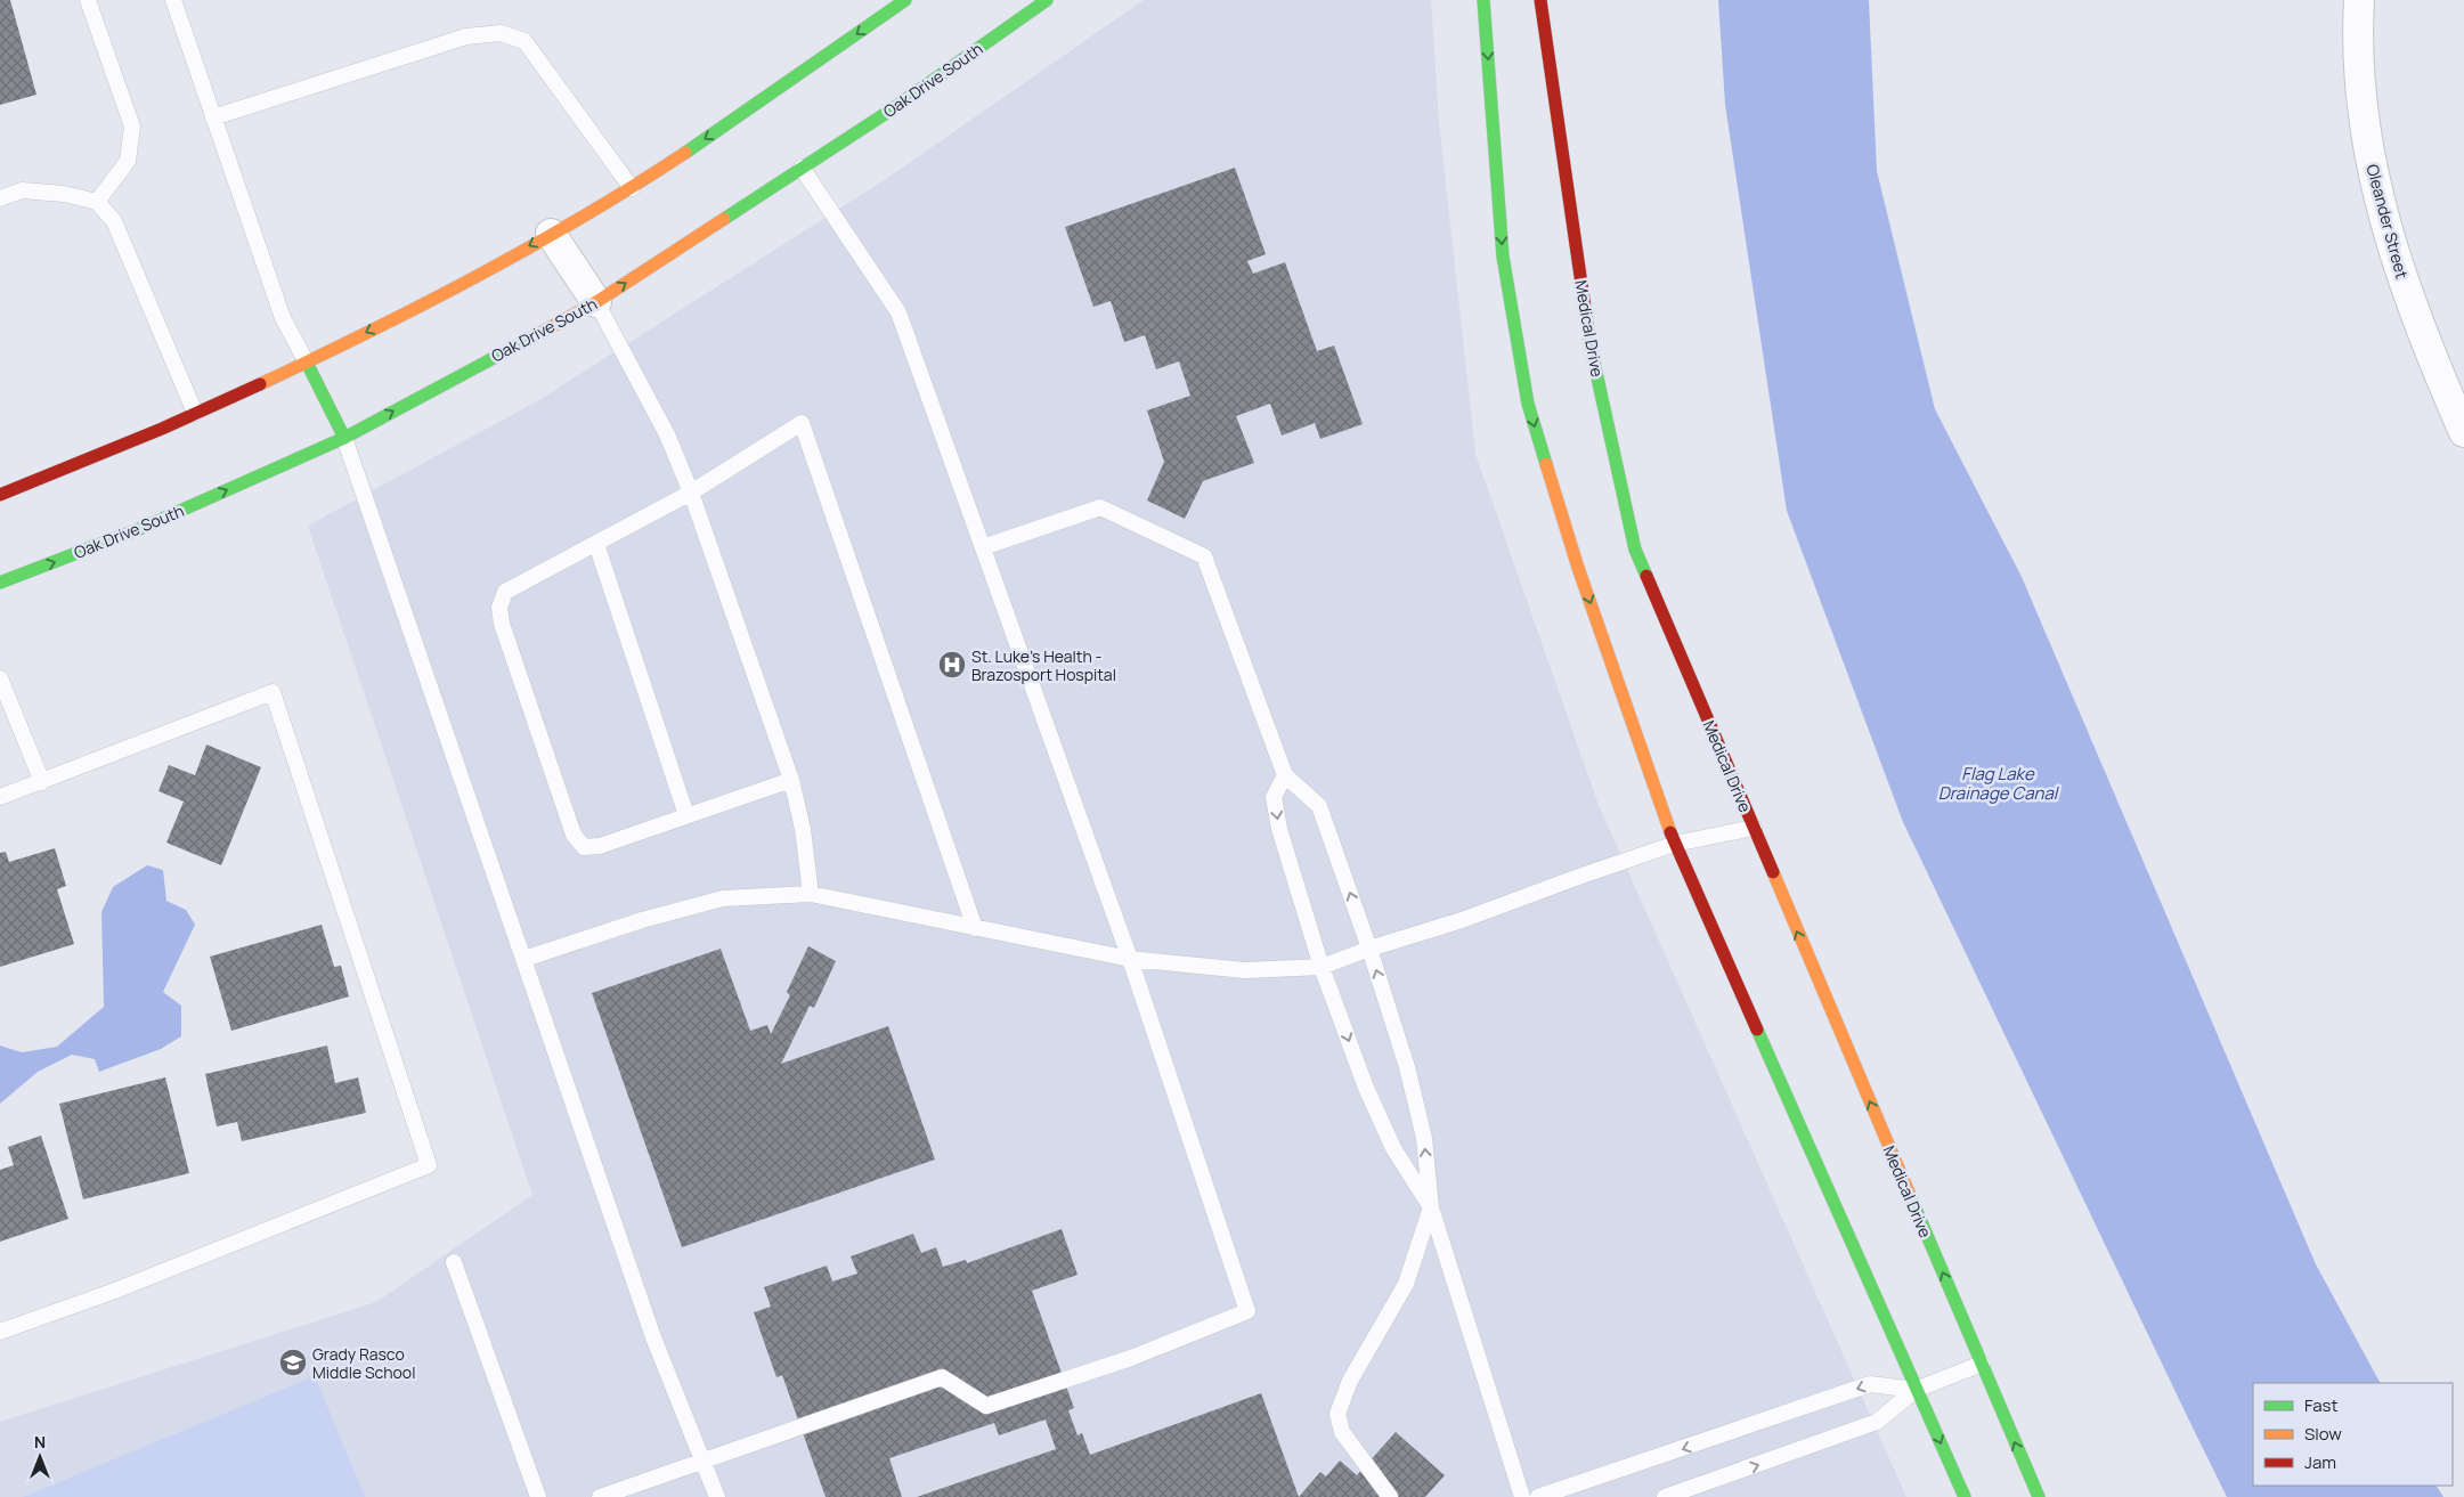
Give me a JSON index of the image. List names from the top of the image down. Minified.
{"streets":{"street":["Oak Drive South","Oleander Street","Medical Drive"]},"water":["Flag Lake Drainage Canal"],"places":{"hospital":["St. Luke's Health - Brazosport Hospital"],"school or university":["Grady Rasco Middle School"]},"legend":["Fast","Slow","Jam"],"north":"top"}
